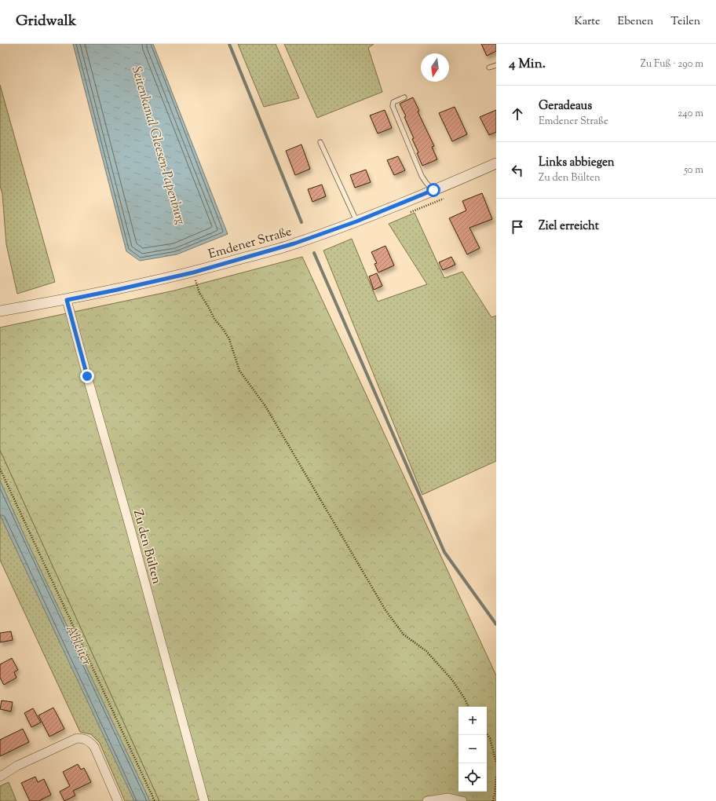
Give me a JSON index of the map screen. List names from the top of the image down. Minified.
{"streets":{"street":["Emdener Straße","Zu den Bülten"]},"crossings":[["Emdener Straße","Zu den Bülten"]],"water":["Seitenkanal Gleesen-Papenburg","Ableiter"],"north":"bottom","page":{"header":"Gridwalk","nav":["Karte","Ebenen","Teilen"],"heading":["4 Min.","Zu Fuß · 290 m"],"list":[["Geradeaus","Emdener Straße","240 m"],["Links abbiegen","Zu den Bülten","50 m"],"Ziel erreicht"],"map_buttons":["+","−"]}}
